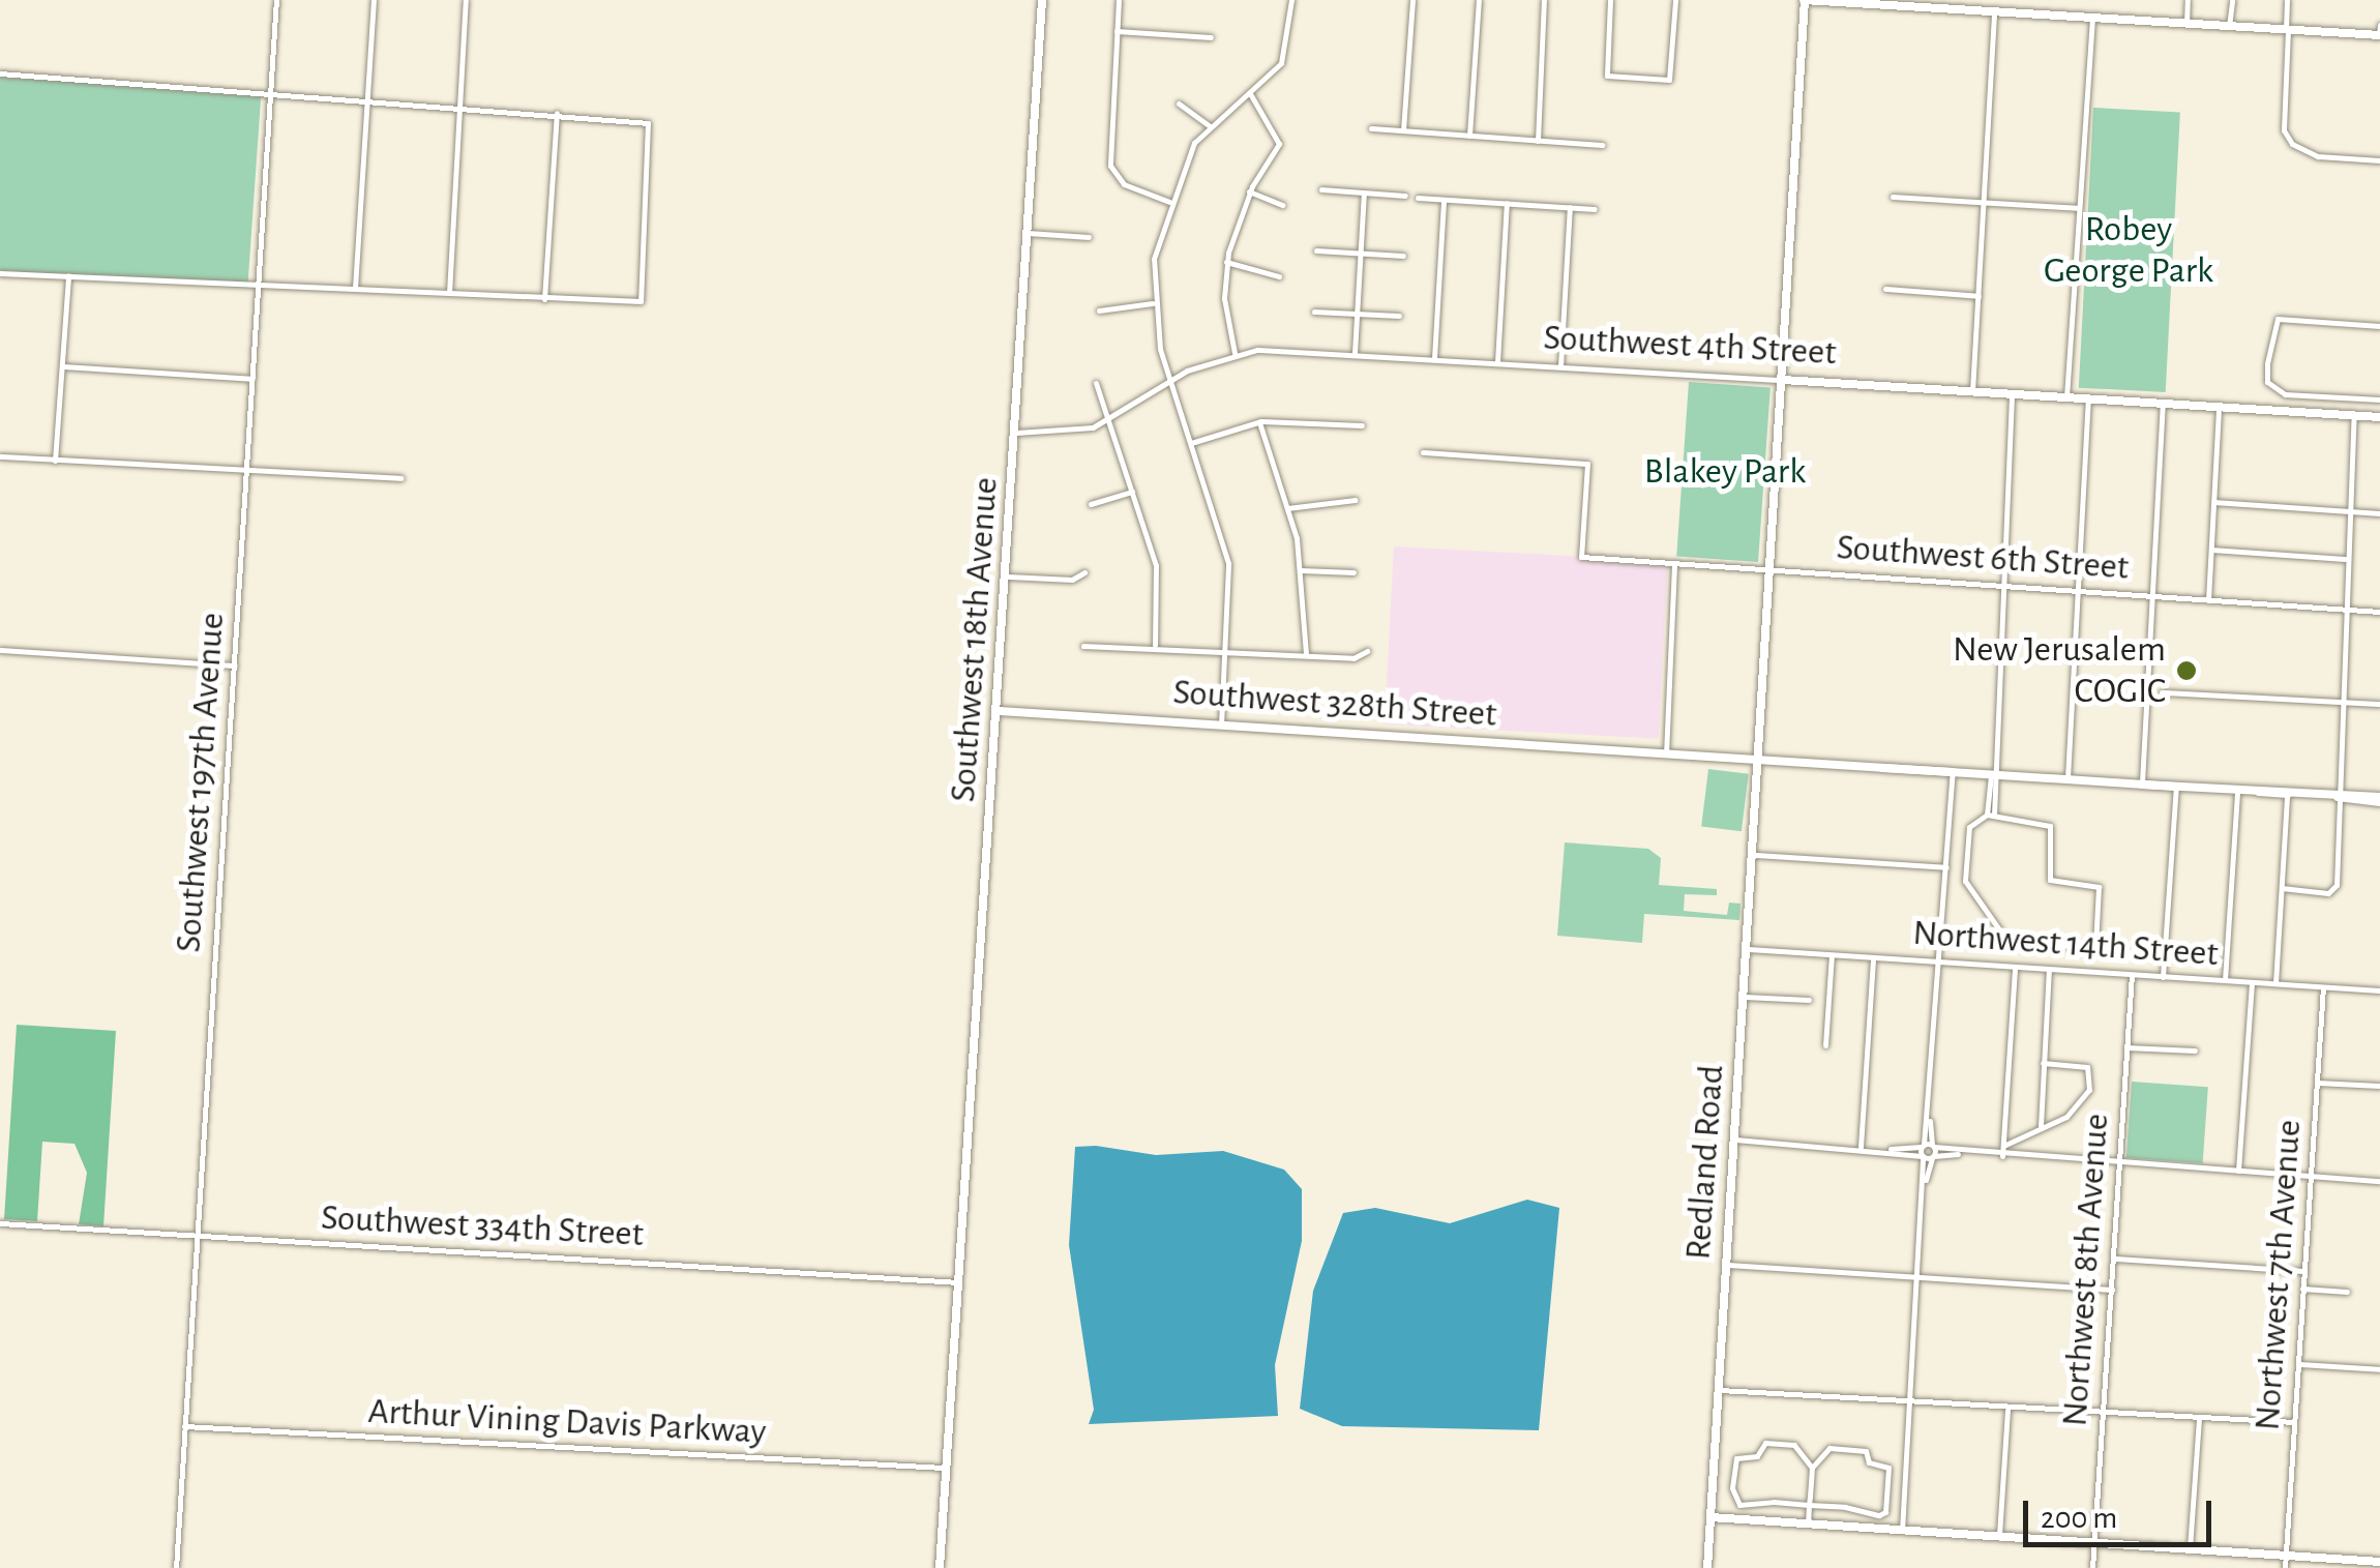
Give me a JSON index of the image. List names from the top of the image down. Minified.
{"streets":{"street":["Southwest 4th Street","Southwest 6th Street","Southwest 18th Avenue","Southwest 328th Street","Southwest 197th Avenue","Northwest 14th Street","Redland Road","Southwest 334th Street","Northwest 8th Avenue","Northwest 7th Avenue","Arthur Vining Davis Parkway"]},"crossings":[["Southwest 4th Street","Southwest 18th Avenue"],["Southwest 4th Street","Redland Road"],["Southwest 6th Street","Redland Road"],["Southwest 18th Avenue","Southwest 328th Street"],["Southwest 18th Avenue","Southwest 334th Street"],["Southwest 18th Avenue","Arthur Vining Davis Parkway"],["Southwest 328th Street","Redland Road"],["Southwest 197th Avenue","Southwest 334th Street"],["Southwest 197th Avenue","Arthur Vining Davis Parkway"],["Northwest 14th Street","Redland Road"],["Northwest 14th Street","Northwest 8th Avenue"],["Northwest 14th Street","Northwest 7th Avenue"]],"parks":["Robey George Park","Blakey Park"],"places":["New Jerusalem COGIC"],"scale_bar":"200 m"}
